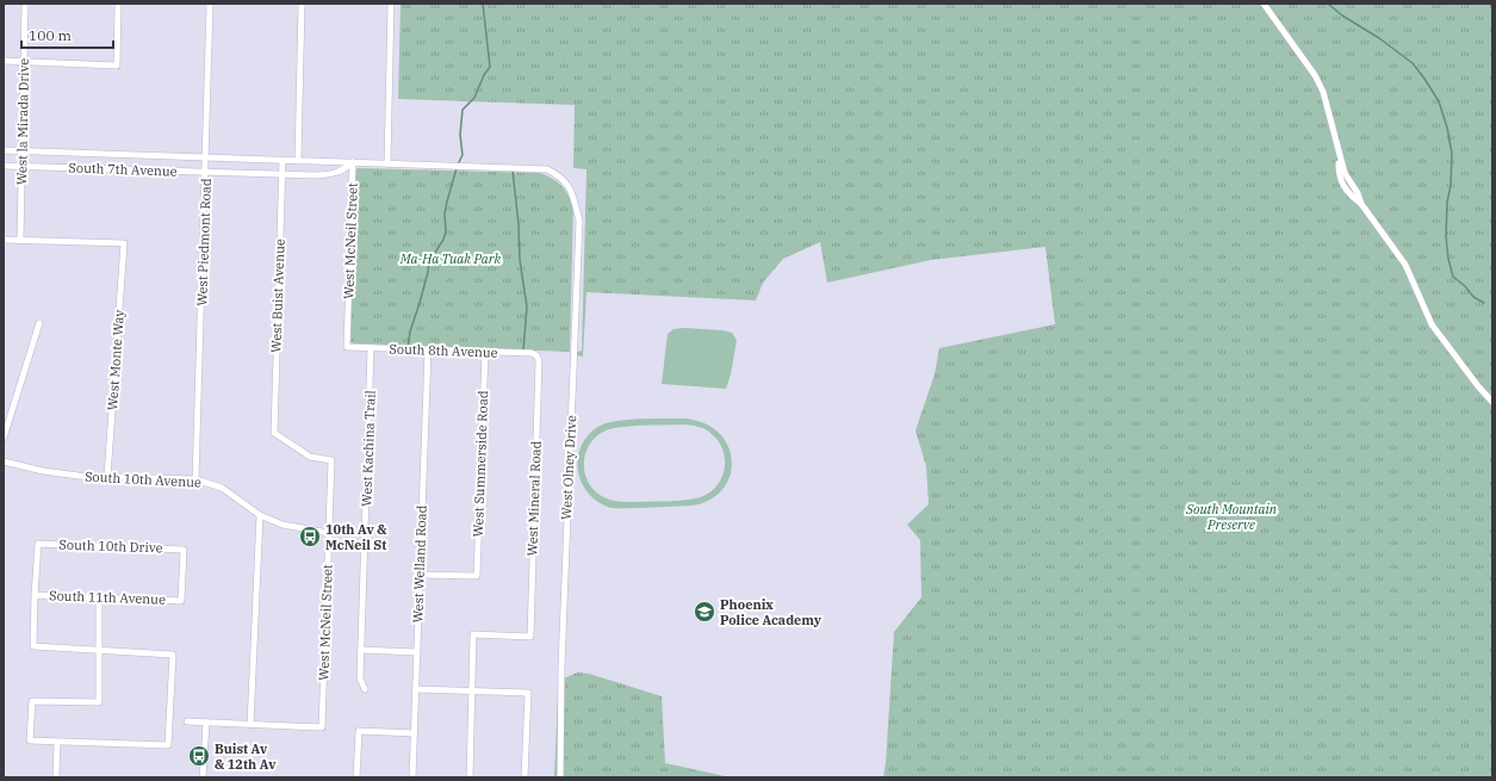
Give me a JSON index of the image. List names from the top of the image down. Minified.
{"streets":{"street":["West la Mirada Drive","South 7th Avenue","West McNeil Street","West Piedmont Road","West Buist Avenue","South 8th Avenue","West Monte Way","West Kachina Trail","West Summerside Road","West Olney Drive","South 10th Avenue","West Mineral Road","South 10th Drive","West Welland Road","South 11th Avenue"]},"crossings":[["West la Mirada Drive","South 7th Avenue"],["West la Mirada Drive","West Monte Way"],["South 7th Avenue","West McNeil Street"],["South 7th Avenue","West Piedmont Road"],["South 7th Avenue","West Buist Avenue"],["South 7th Avenue","West Olney Drive"],["West McNeil Street","West Buist Avenue"],["West McNeil Street","South 8th Avenue"],["West McNeil Street","South 10th Avenue"],["West Piedmont Road","South 10th Avenue"],["South 8th Avenue","West Kachina Trail"],["South 8th Avenue","West Summerside Road"],["South 8th Avenue","West Mineral Road"],["South 8th Avenue","West Welland Road"],["West Monte Way","South 10th Avenue"],["West Summerside Road","West Welland Road"],["South 10th Drive","South 11th Avenue"]],"parks":["Ma-Ha Tuak Park","South Mountain Preserve"],"places":{"bus stop":["10th Av & McNeil St","Buist Av & 12th Av"],"school or university":["Phoenix Police Academy"]},"scale_bar":"100 m"}
